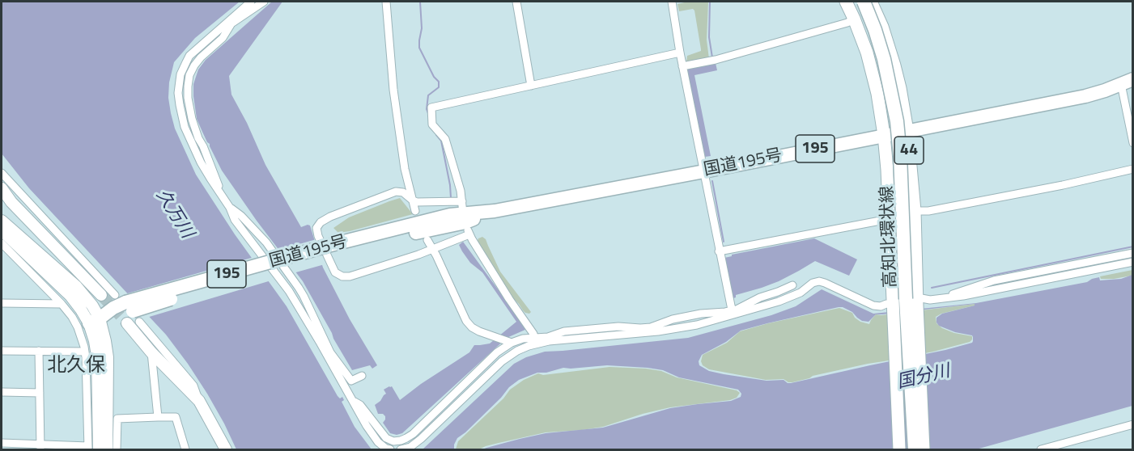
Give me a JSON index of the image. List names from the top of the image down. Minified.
{"streets":{"highway":["195","国道195号"],"main road":["44","高知北環状線"]},"crossings":[["国道195号","高知北環状線"]],"districts":["北久保"],"water":["久万川","国分川"]}
